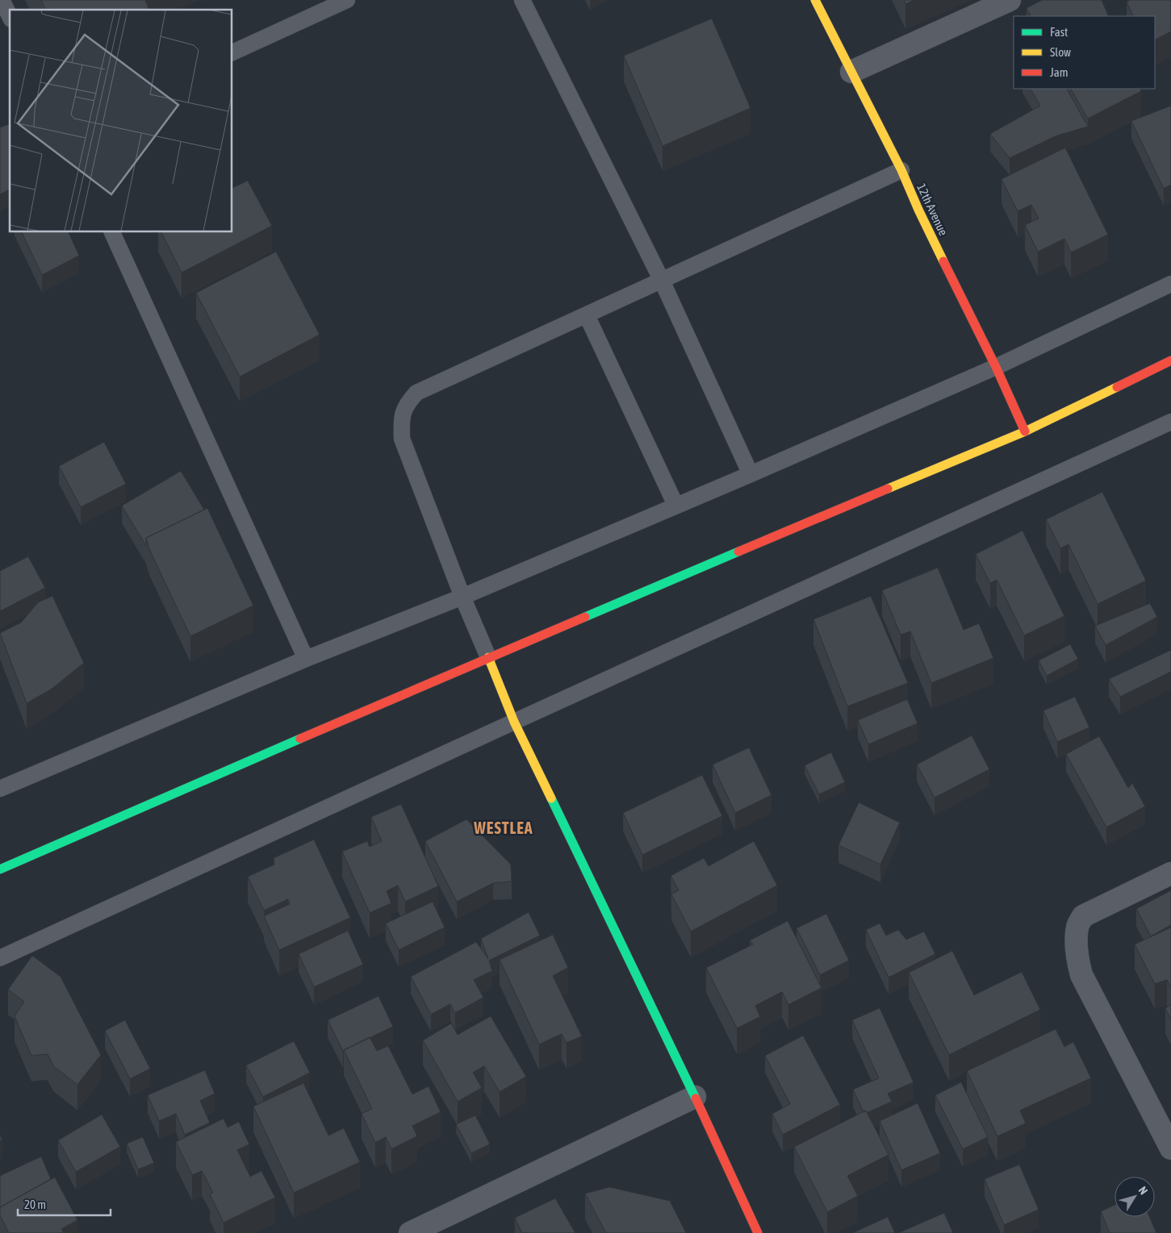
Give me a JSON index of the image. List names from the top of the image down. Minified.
{"streets":{"street":["12th Avenue"]},"districts":["WESTLEA"],"legend":["Fast","Slow","Jam"],"scale_bar":"20 m","north":"top right"}
